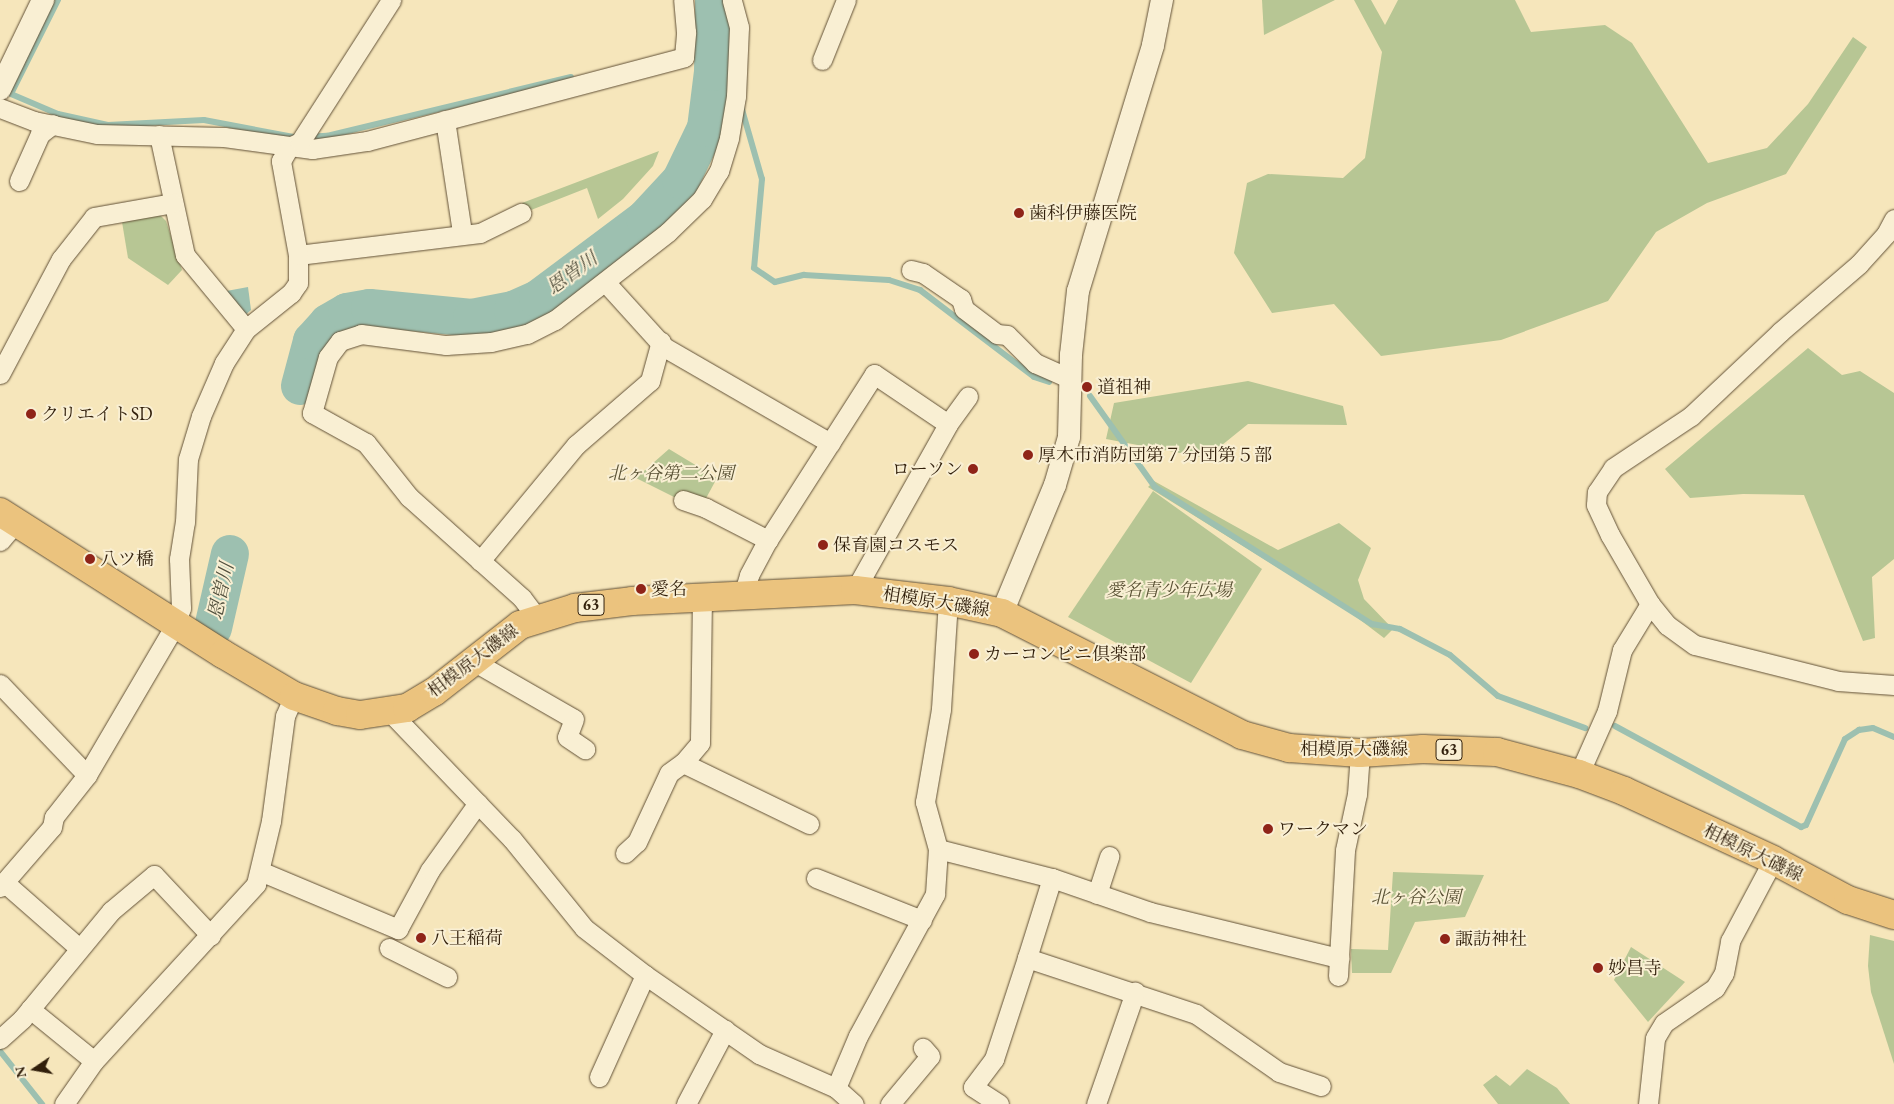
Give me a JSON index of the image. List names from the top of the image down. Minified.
{"streets":{"main road":["相模原大磯線","63"]},"water":["恩曽川"],"parks":["北ヶ谷第二公園","愛名青少年広場","北ヶ谷公園"],"places":["歯科伊藤医院","道祖神","クリエイトSD","厚木市消防団第７分団第５部","ローソン","保育園コスモス","八ツ橋","愛名","カーコンビニ倶楽部","ワークマン","八王稲荷","諏訪神社","妙昌寺"],"north":"left"}
